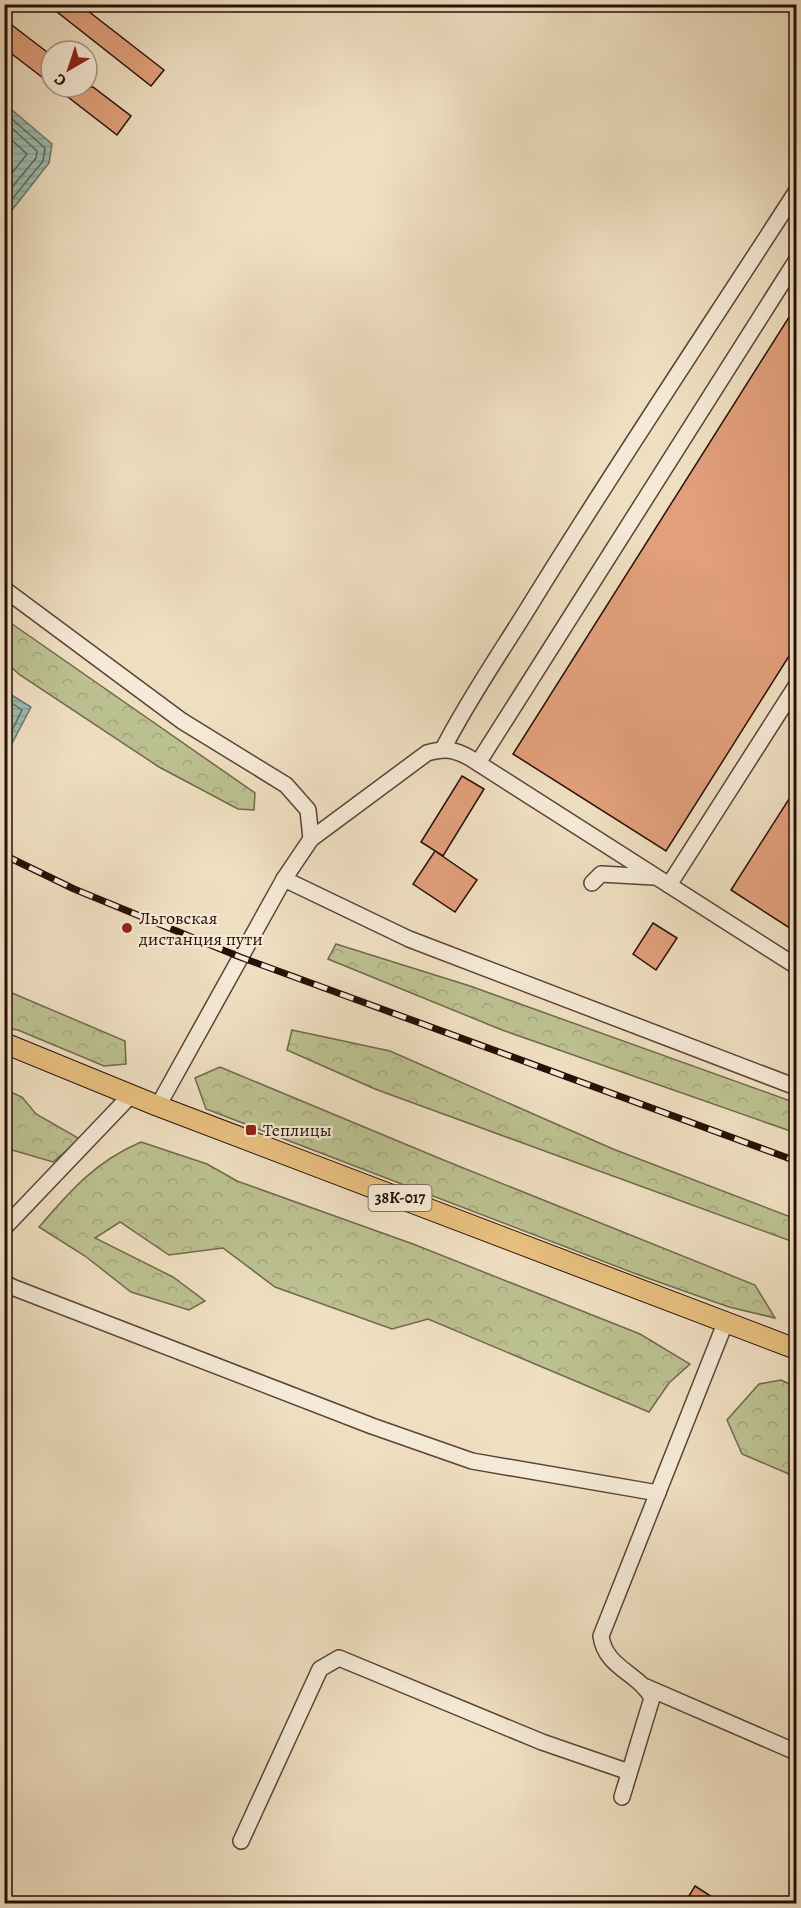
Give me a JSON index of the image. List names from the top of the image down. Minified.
{"streets":{"main road":["38К-017"]},"places":{"other":["Льговская дистанция пути"],"transit":["Теплицы"]},"north":"bottom left"}
